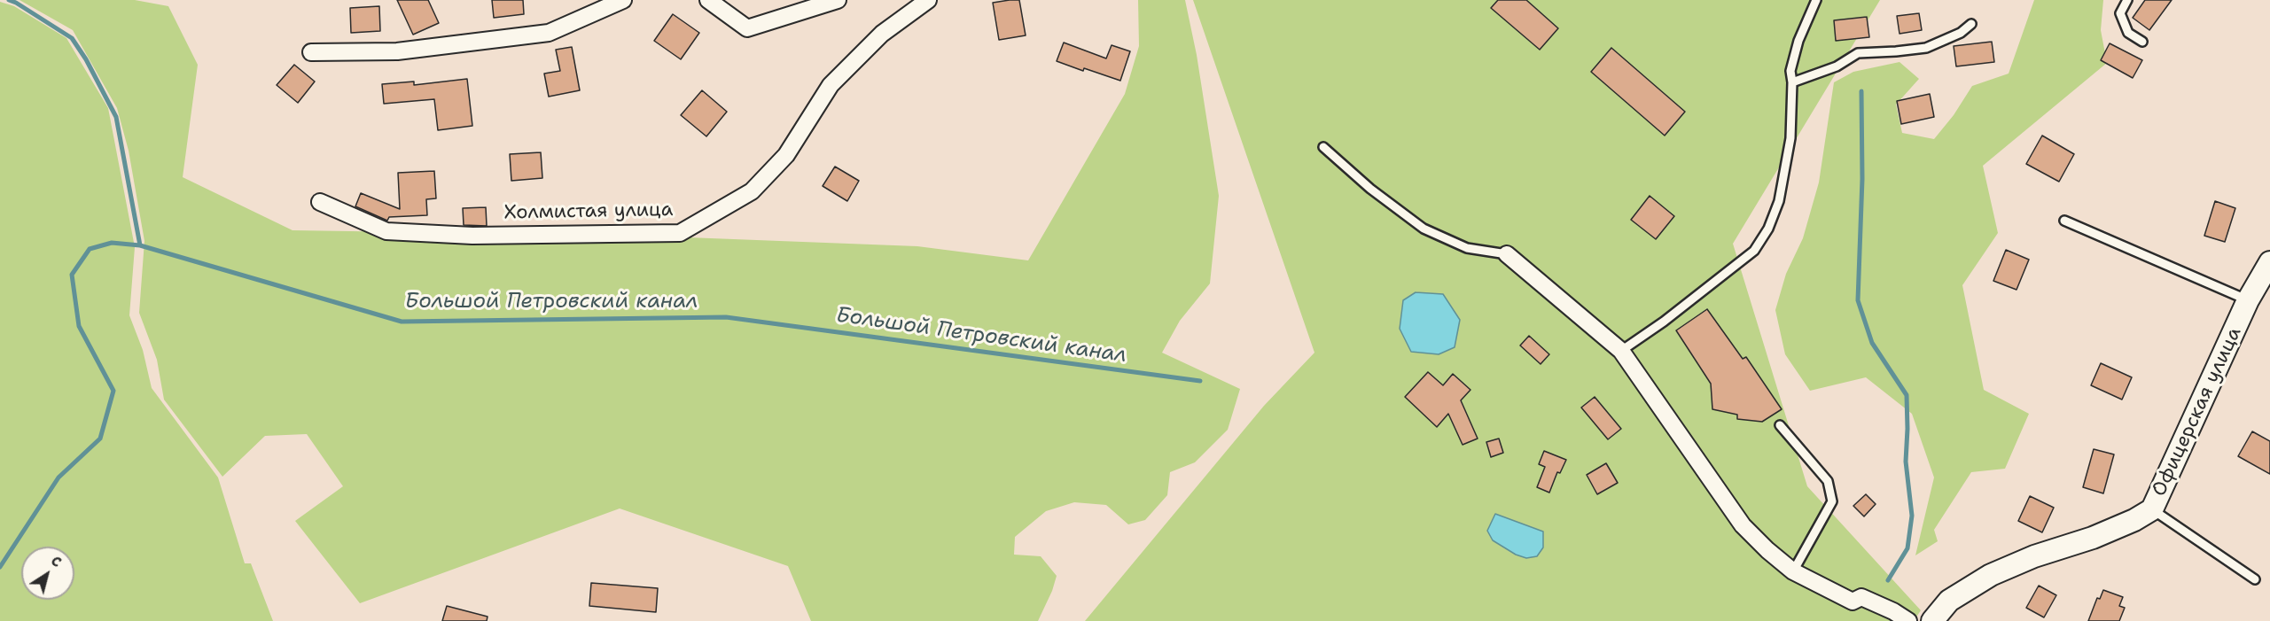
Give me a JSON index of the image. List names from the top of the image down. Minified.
{"streets":{"street":["Холмистая улица","Офицерская улица"]},"water":["Большой Петровский канал"],"north":"top right"}
